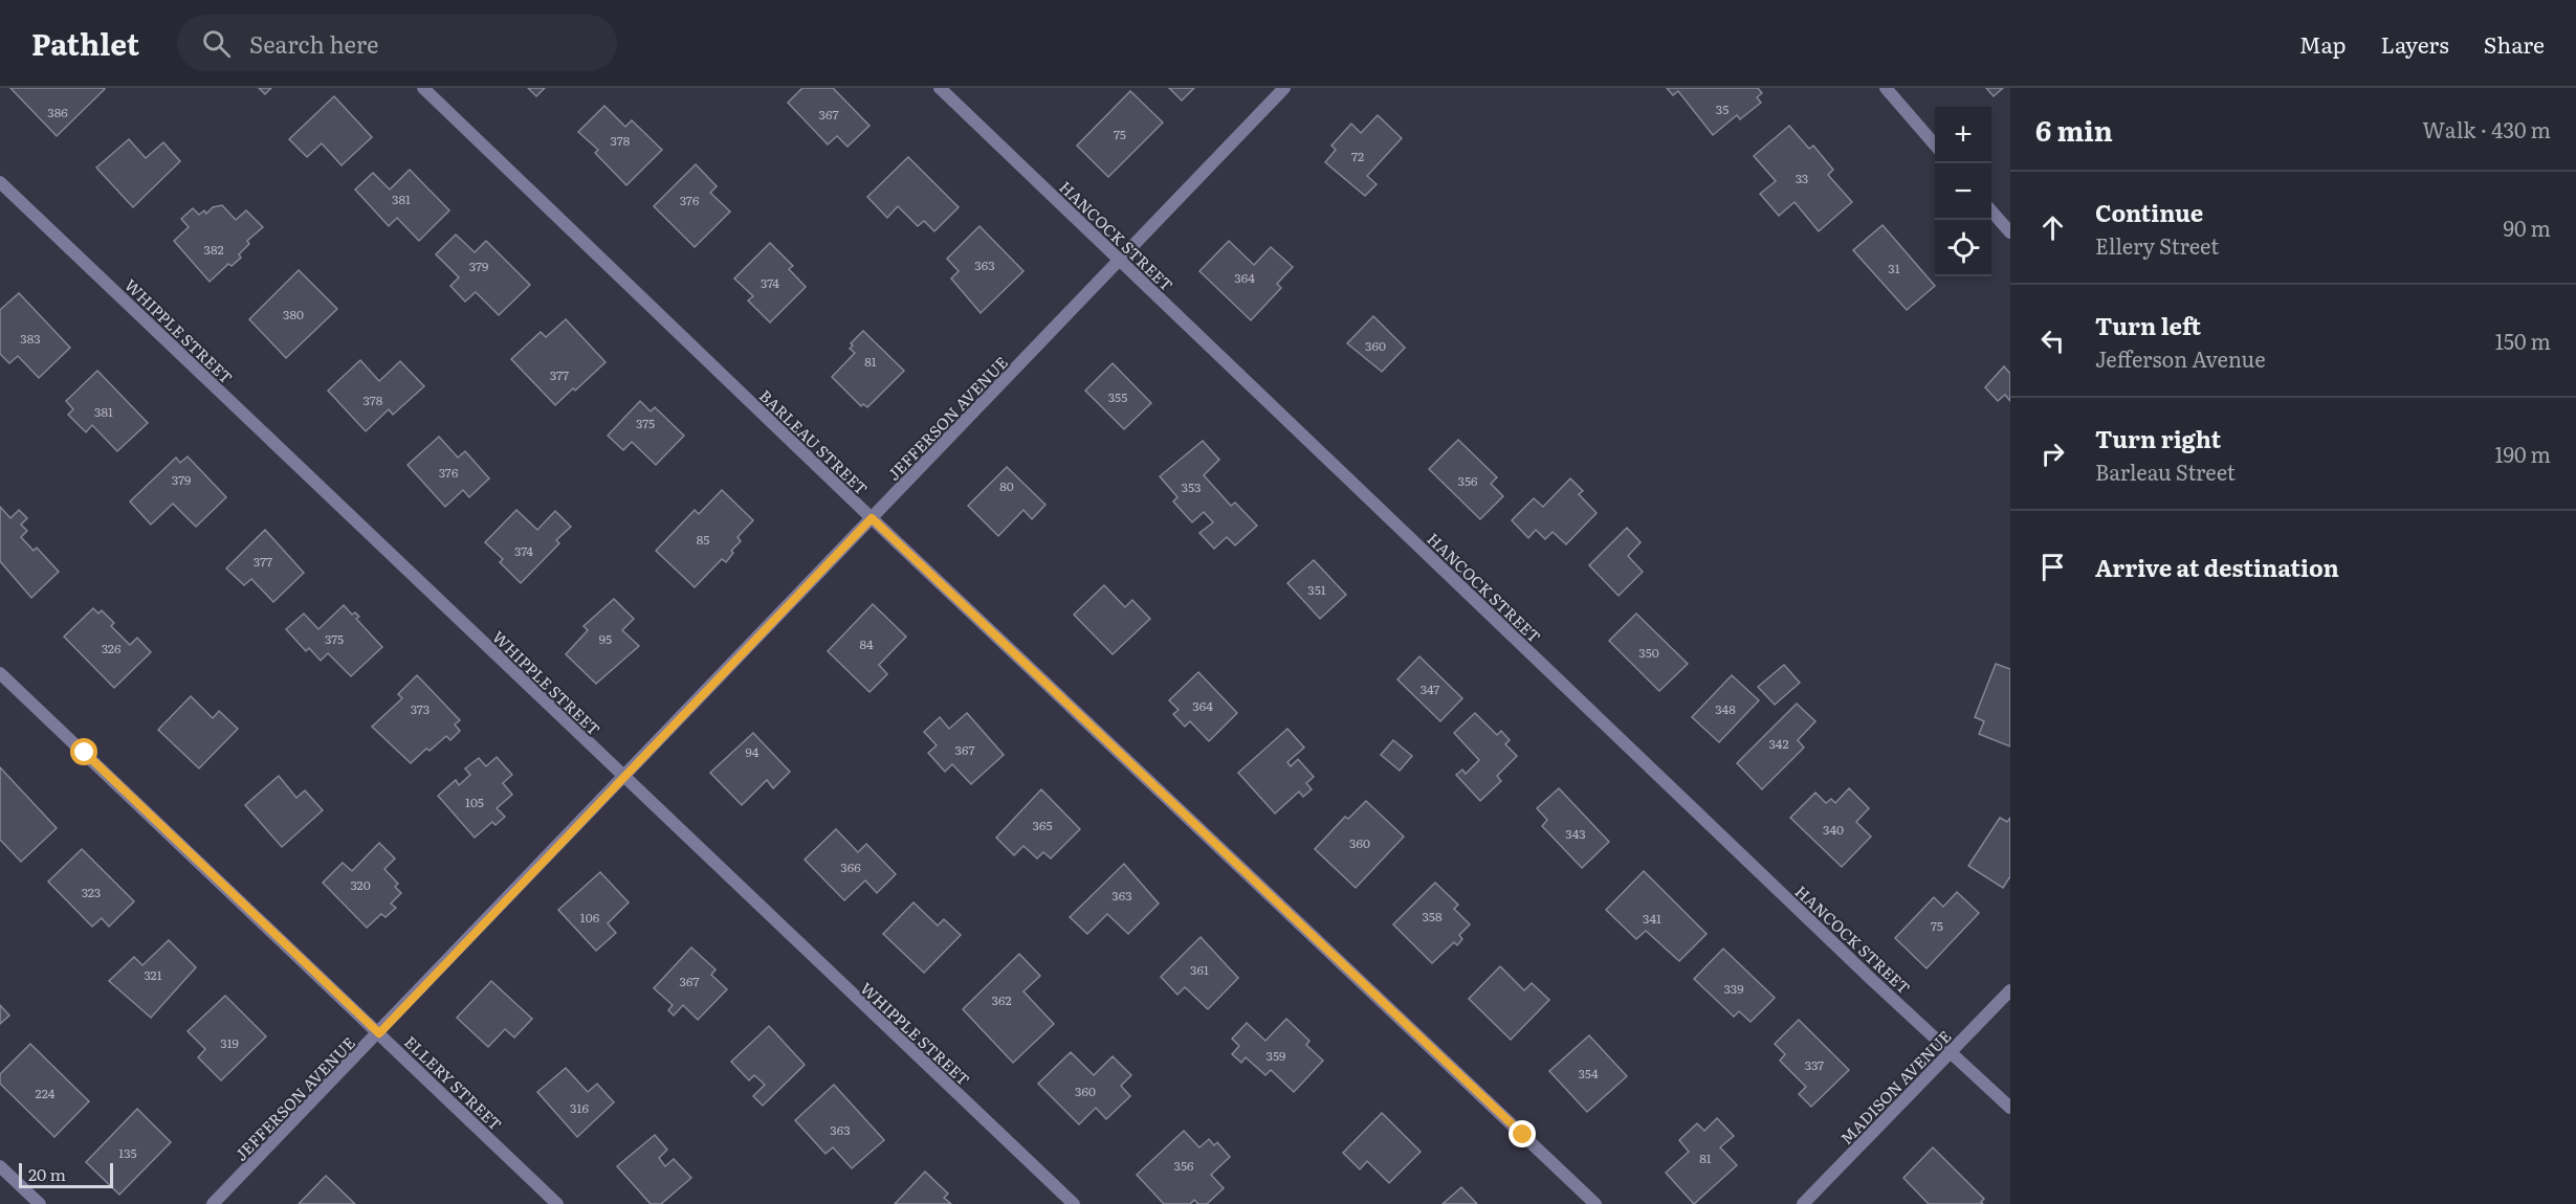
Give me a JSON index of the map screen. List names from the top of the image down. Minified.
{"streets":{"street":["HANCOCK STREET","WHIPPLE STREET","JEFFERSON AVENUE","BARLEAU STREET","ELLERY STREET","MADISON AVENUE"]},"crossings":[["HANCOCK STREET","JEFFERSON AVENUE"],["HANCOCK STREET","MADISON AVENUE"],["WHIPPLE STREET","JEFFERSON AVENUE"],["JEFFERSON AVENUE","BARLEAU STREET"],["JEFFERSON AVENUE","ELLERY STREET"]],"house_numbers":["35","386","367","75","378","72","33","381","376","382","363","379","31","364","374","380","383","360","81","377","355","378","381","375","376","379","356","80","353","85","374","377","351","375","95","84","326","350","347","364","373","348","342","367","94","105","365","340","343","360","366","320","323","363","358","106","341","75","361","321","367","339","362","319","359","337","354","360","224","316","363","135","81","356"],"scale_bar":"20 m","page":{"header":"Pathlet","search":"Search here","nav":["Map","Layers","Share"],"heading":["6 min","Walk · 430 m"],"map_buttons":["+","−"],"list":[["Continue","Ellery Street","90 m"],["Turn left","Jefferson Avenue","150 m"],["Turn right","Barleau Street","190 m"],"Arrive at destination"],"scale":"20 m"}}
